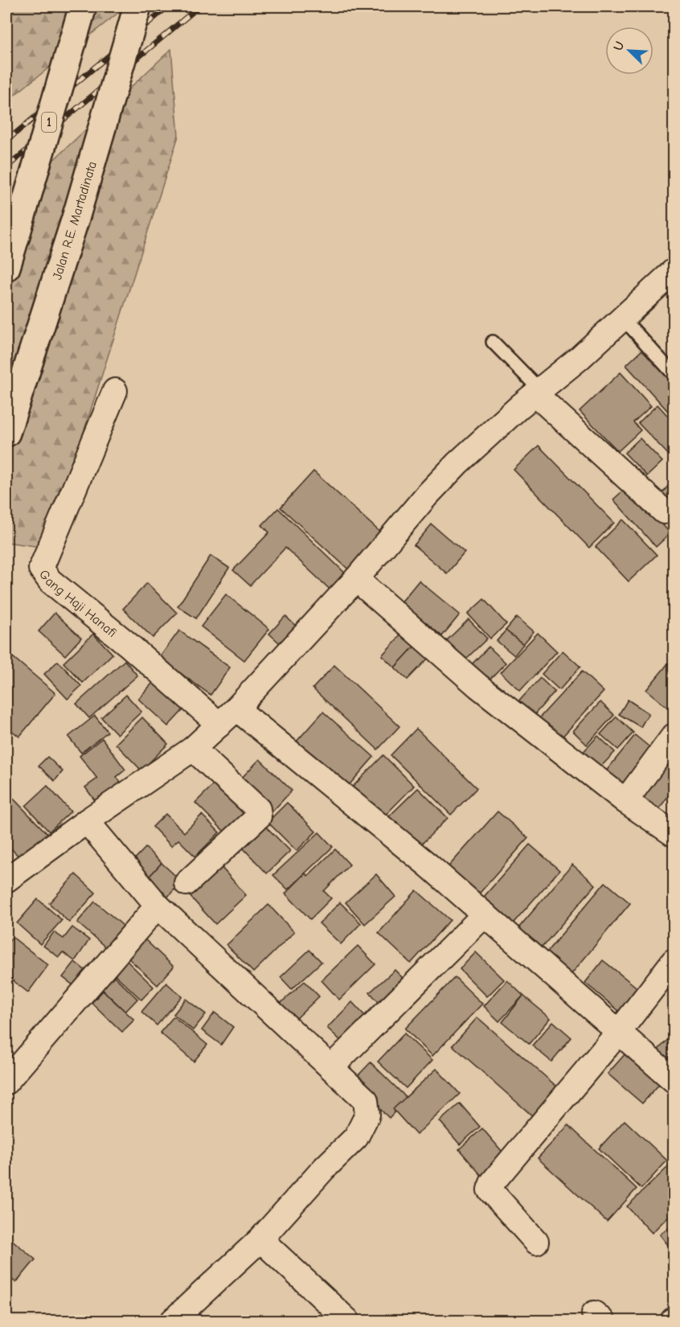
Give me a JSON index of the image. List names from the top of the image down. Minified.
{"streets":{"highway":["1","Jalan R.E. Martadinata"],"street":["Gang Haji Hanafi"]},"north":"top left"}
